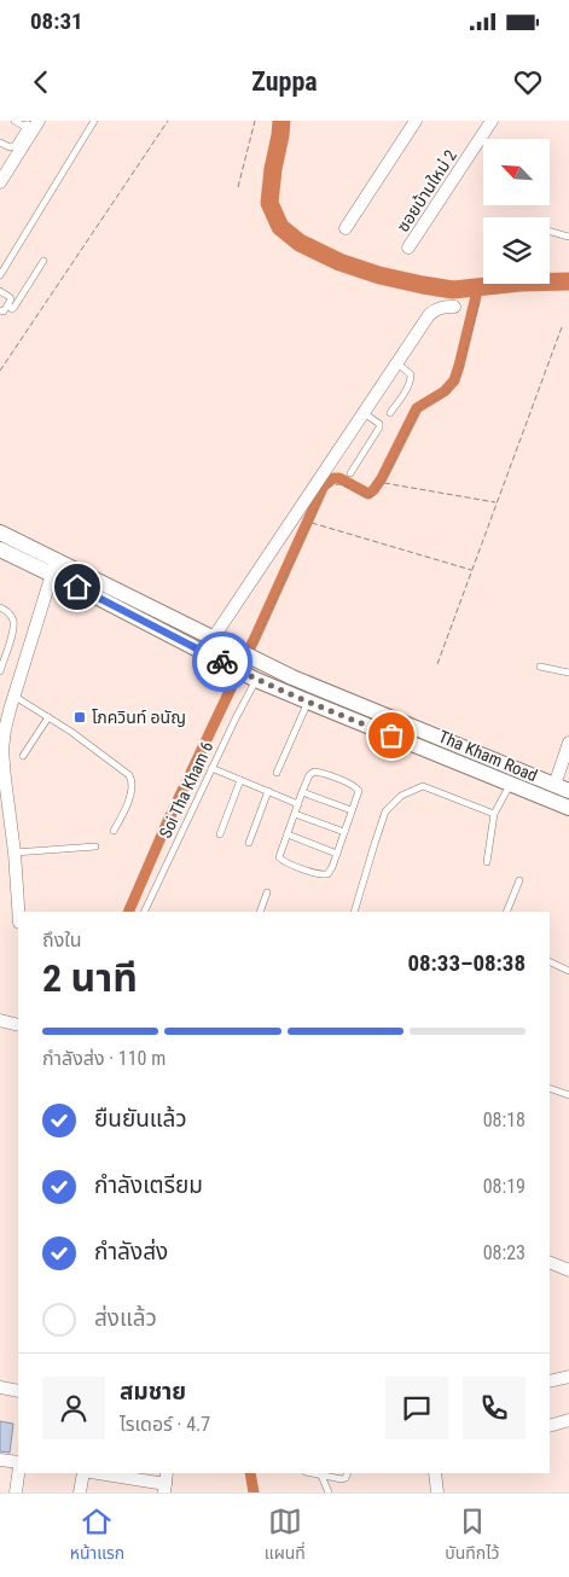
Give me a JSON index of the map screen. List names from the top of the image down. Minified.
{"streets":{"street":["ซอยบ้านใหม่ 2","Tha Kham Road"],"lane":["Soi Tha Kham 6"]},"crossings":[["Tha Kham Road","Soi Tha Kham 6"]],"places":{"transit":["โภควินท์ อนัญ"]},"north":"top left","page":{"status":"08:31","header":"Zuppa","heading":["2 นาที","ถึงใน","08:33–08:38"],"panel":["สมชาย","ไรเดอร์ · 4.7"],"bar":"กำลังส่ง · 110 m","list":[["ยืนยันแล้ว","08:18"],["กำลังเตรียม","08:19"],["กำลังส่ง","08:23"],"ส่งแล้ว"],"tabs":["หน้าแรก","แผนที่","บันทึกไว้"]}}
